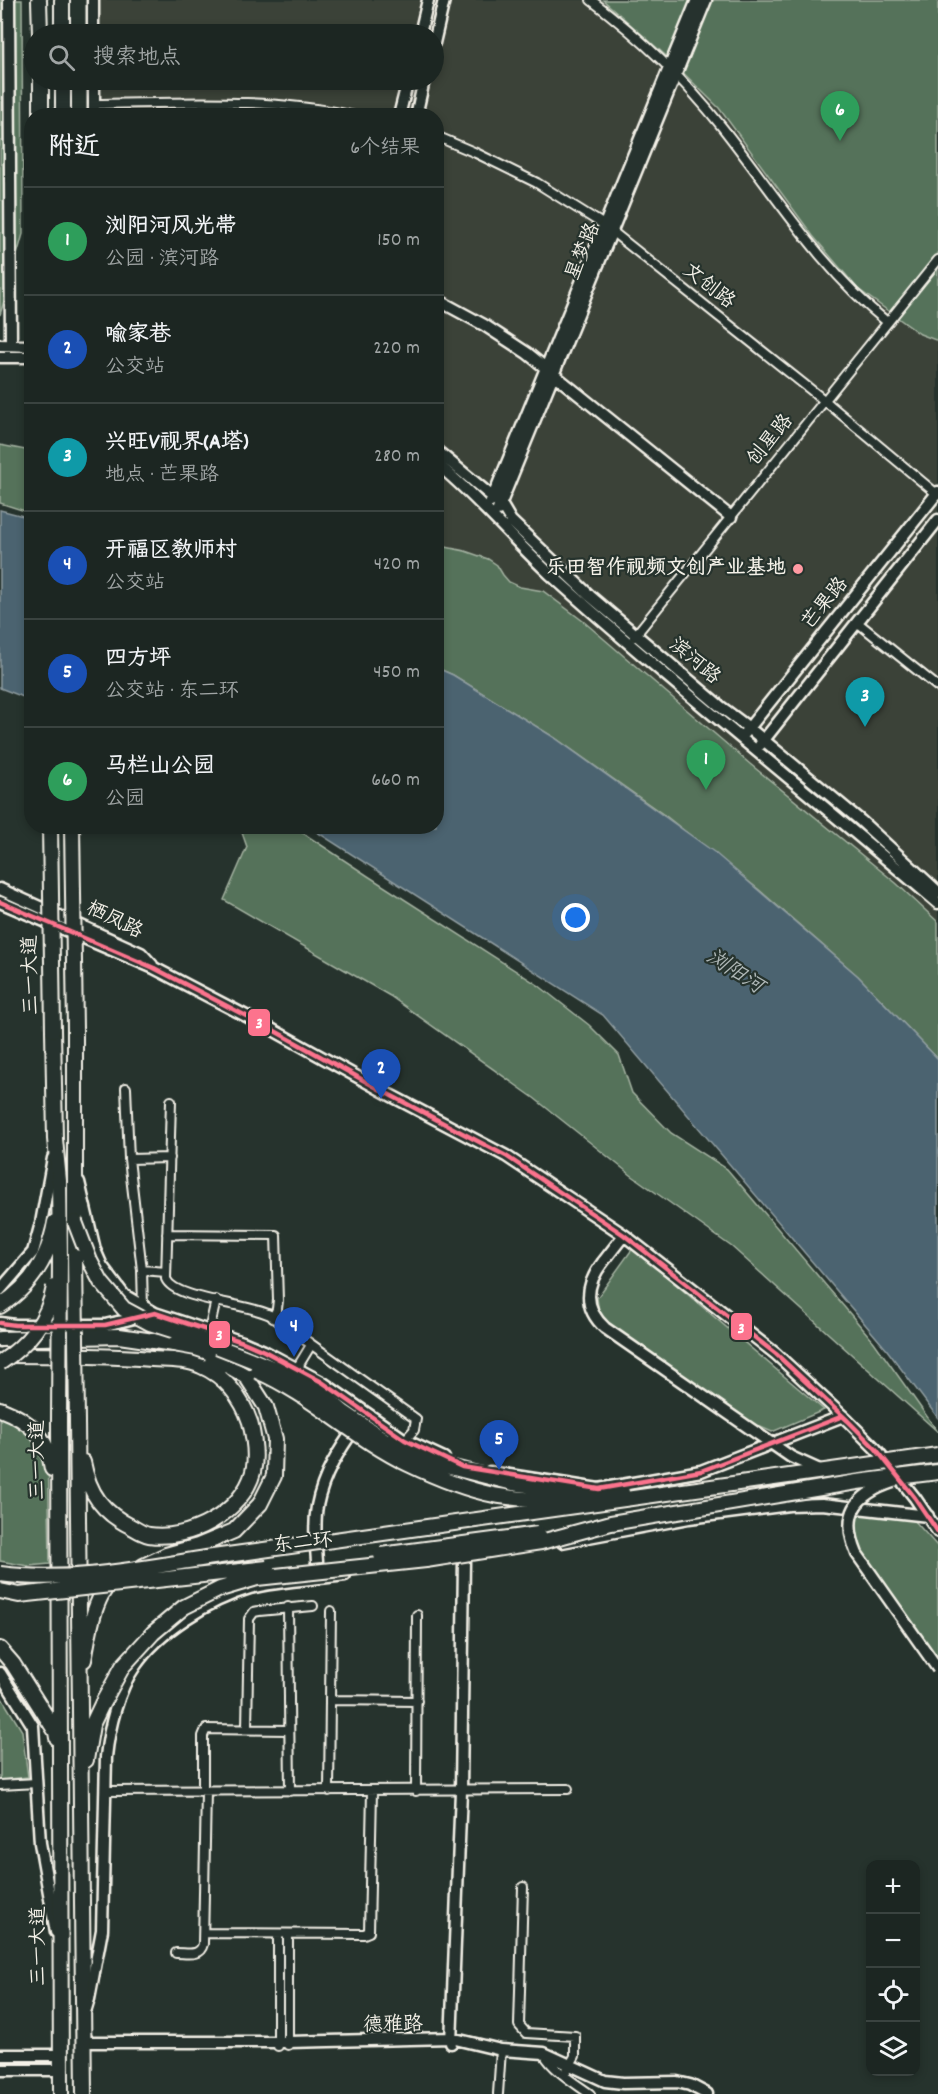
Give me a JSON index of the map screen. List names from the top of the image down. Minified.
{"streets":{"highway":["三一大道","东二环"],"street":["星梦路","文创路","创星路","芒果路","滨河路","栖凤路","德雅路"]},"crossings":[["星梦路","文创路"],["星梦路","滨河路"],["文创路","创星路"],["文创路","芒果路"],["创星路","滨河路"],["芒果路","滨河路"],["三一大道","德雅路"]],"water":["浏阳河"],"places":["乐田智作视频文创产业基地"],"lines":["transit line 3"],"page":{"search":"搜索地点","pins":["6","3","1","2","4","5"],"heading":["附近","6个结果"],"list":[{"mark":"1","name":"浏阳河风光带","note":"公园 · 滨河路","value":"150 m"},{"mark":"2","name":"喻家巷","note":"公交站","value":"220 m"},{"mark":"3","name":"兴旺V视界(A塔)","note":"地点 · 芒果路","value":"280 m"},{"mark":"4","name":"开福区教师村","note":"公交站","value":"420 m"},{"mark":"5","name":"四方坪","note":"公交站 · 东二环","value":"450 m"},{"mark":"6","name":"马栏山公园","note":"公园","value":"660 m"}],"map_buttons":["+","−"]}}
